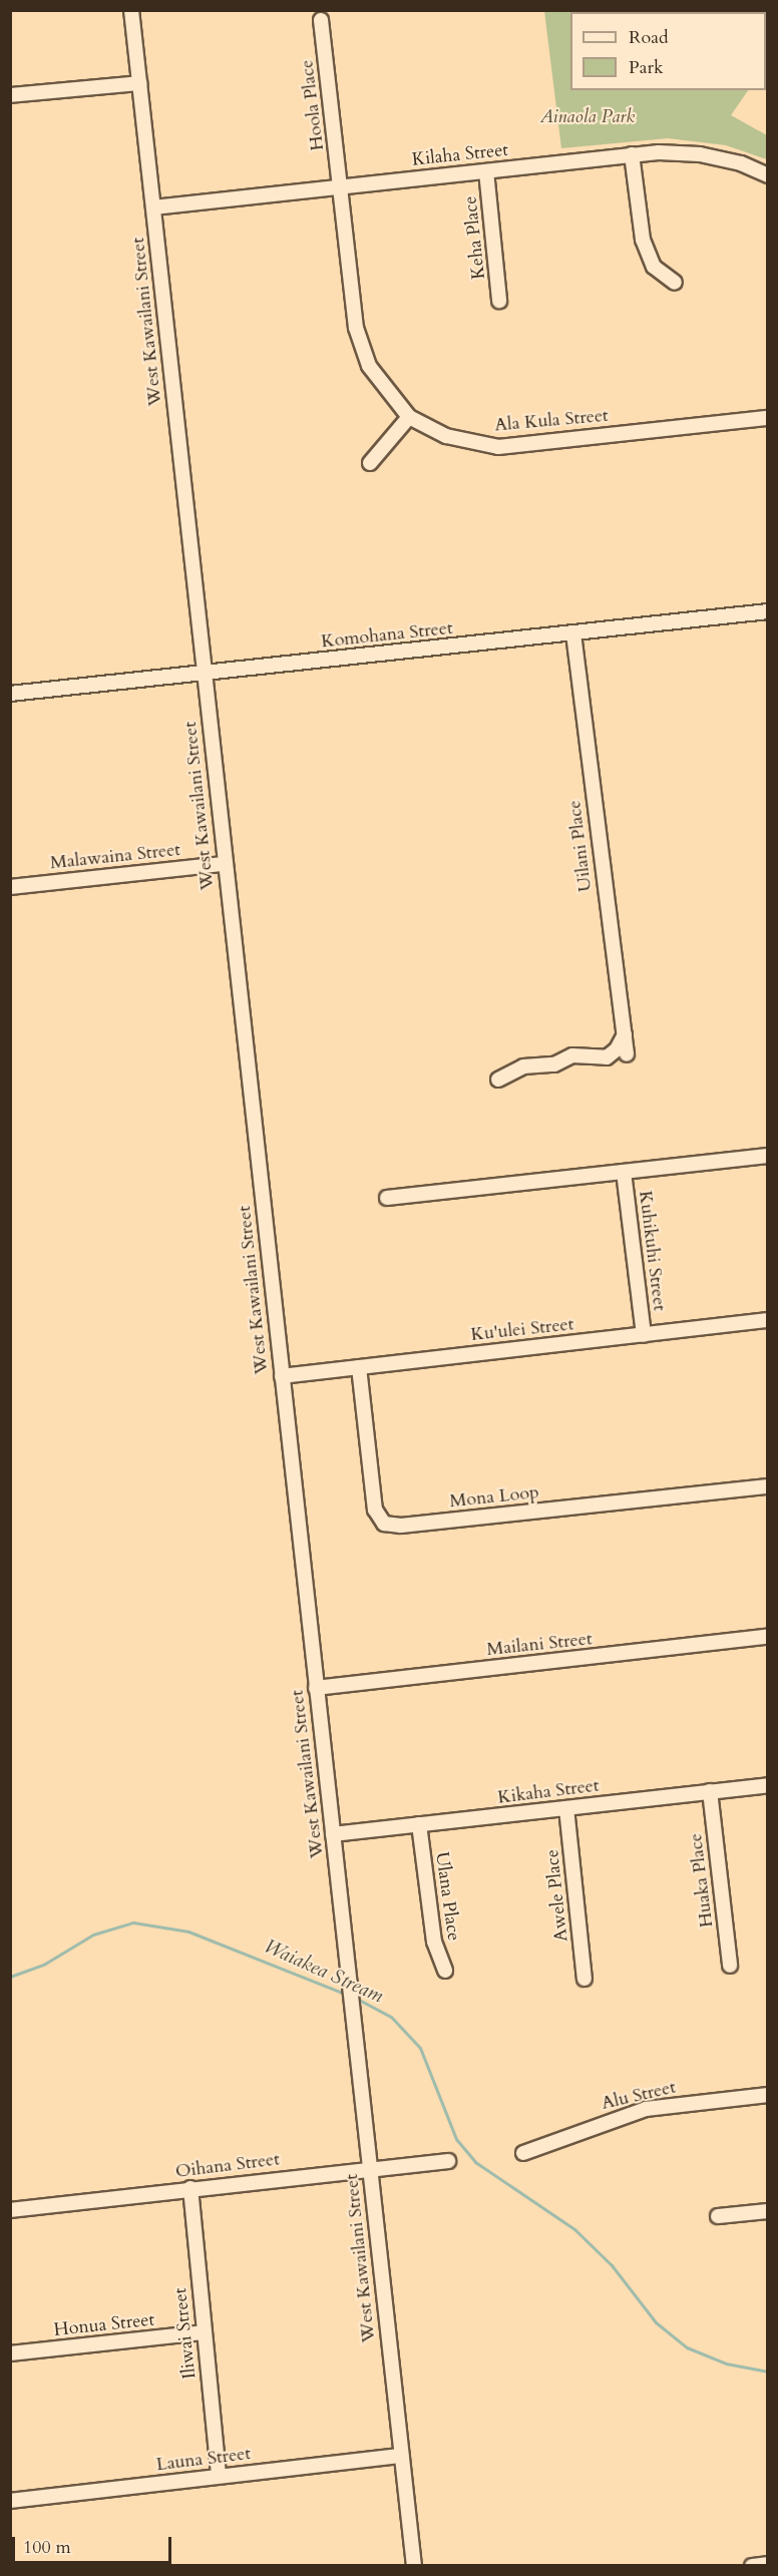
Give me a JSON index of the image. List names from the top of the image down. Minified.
{"streets":{"street":["Hoola Place","Kilaha Street","Keha Place","West Kawailani Street","Ala Kula Street","Komohana Street","Uilani Place","Malawaina Street","Kuhikuhi Street","Ku'ulei Street","Mona Loop","Mailani Street","Kikaha Street","Huaka Place","Awele Place","Ulana Place","Alu Street","Oihana Street","Honua Street","Iliwai Street","Launa Street"]},"crossings":[["Hoola Place","Kilaha Street"],["Hoola Place","Ala Kula Street"],["Kilaha Street","Keha Place"],["Kilaha Street","West Kawailani Street"],["Kilaha Street","Ala Kula Street"],["West Kawailani Street","Komohana Street"],["West Kawailani Street","Malawaina Street"],["West Kawailani Street","Ku'ulei Street"],["West Kawailani Street","Mailani Street"],["West Kawailani Street","Kikaha Street"],["West Kawailani Street","Oihana Street"],["West Kawailani Street","Launa Street"],["Komohana Street","Uilani Place"],["Kuhikuhi Street","Ku'ulei Street"],["Ku'ulei Street","Mona Loop"],["Kikaha Street","Huaka Place"],["Kikaha Street","Awele Place"],["Kikaha Street","Ulana Place"],["Oihana Street","Iliwai Street"],["Honua Street","Iliwai Street"],["Iliwai Street","Launa Street"]],"water":["Waiakea Stream"],"parks":["Ainaola Park"],"legend":["Road","Park"],"scale_bar":"100 m"}
